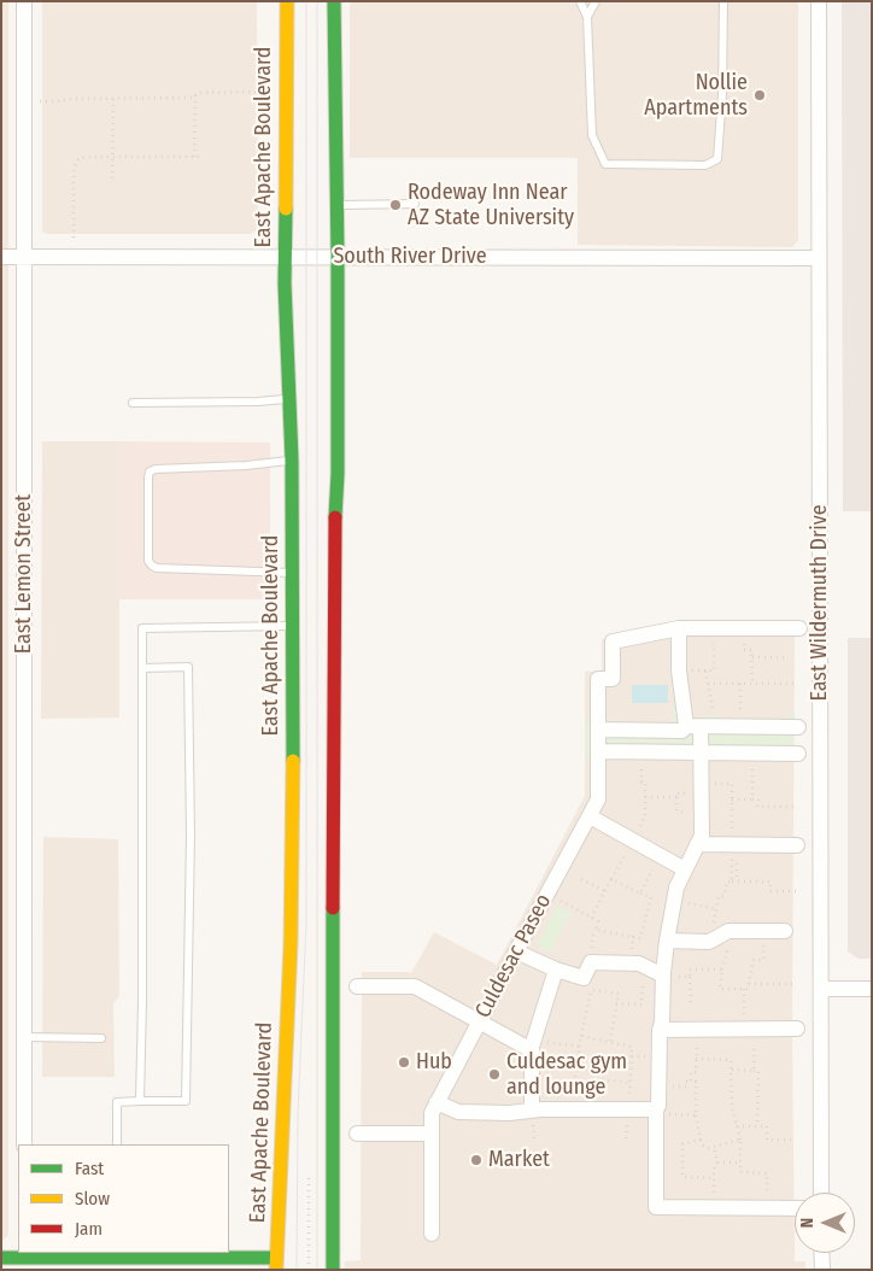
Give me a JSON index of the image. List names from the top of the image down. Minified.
{"streets":{"main road":["East Apache Boulevard"],"street":["South River Drive","East Lemon Street","East Wildermuth Drive","Culdesac Paseo"]},"crossings":[["East Apache Boulevard","South River Drive"],["South River Drive","East Lemon Street"],["South River Drive","East Wildermuth Drive"]],"places":["Nollie Apartments","Rodeway Inn Near AZ State University","Hub","Culdesac gym and lounge","Market"],"legend":["Fast","Slow","Jam"],"north":"left"}
